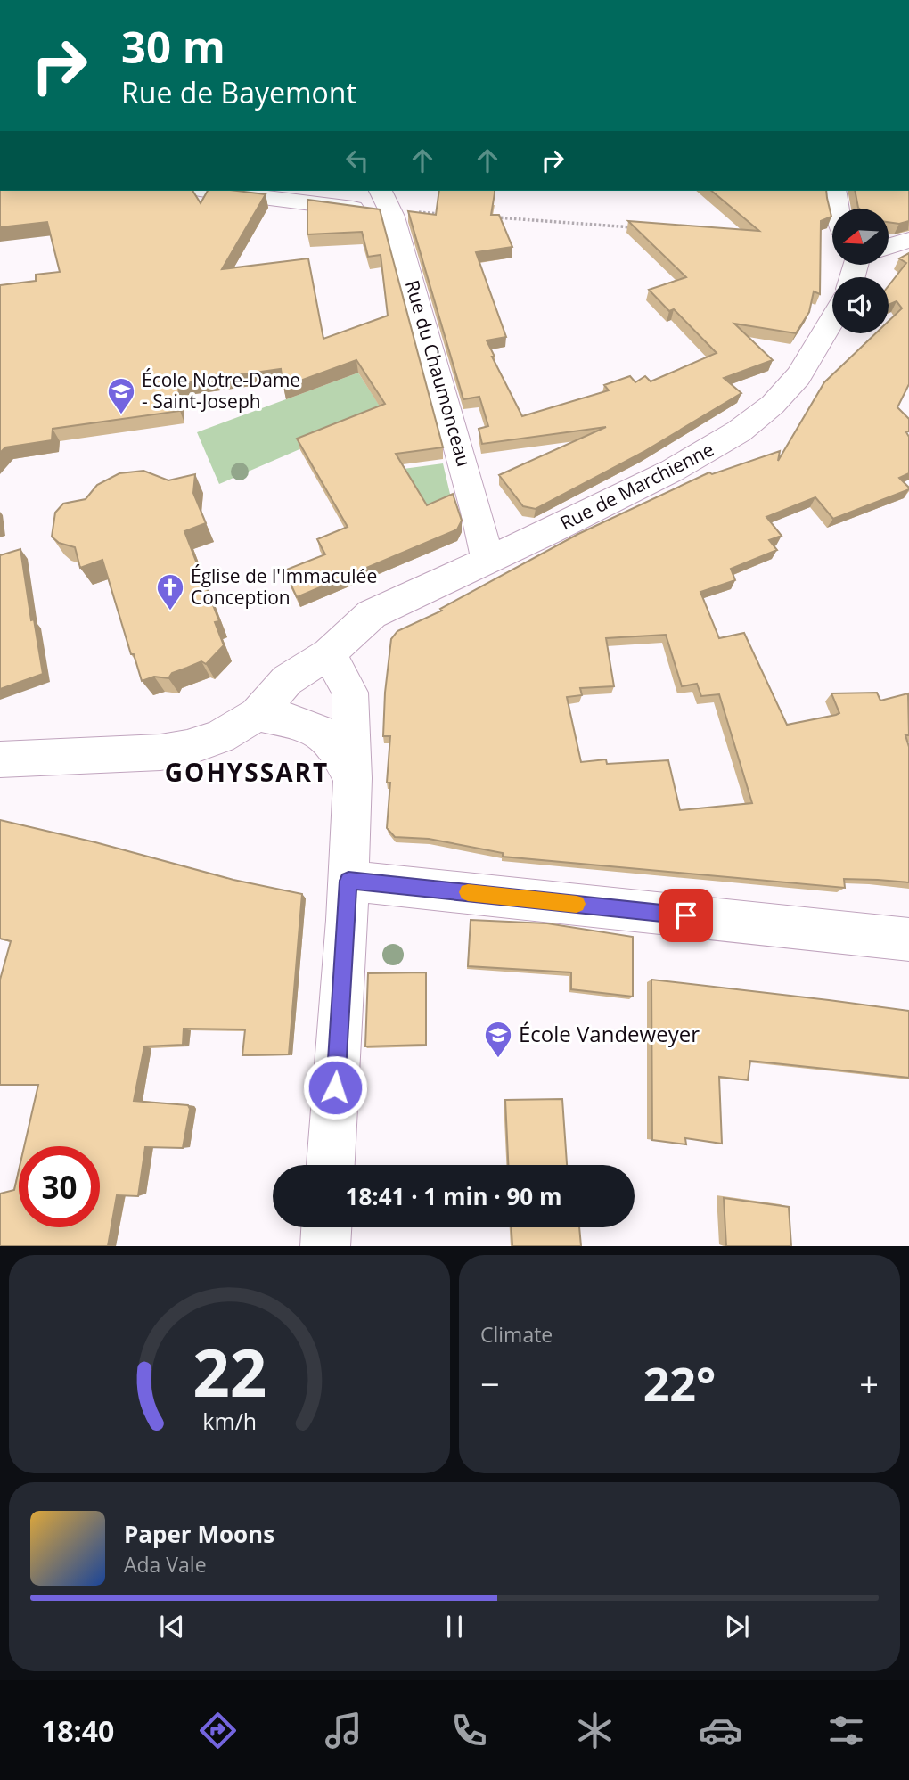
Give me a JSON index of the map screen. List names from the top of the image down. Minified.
{"streets":{"street":["Rue du Chaumonceau","Rue de Marchienne"]},"crossings":[["Rue du Chaumonceau","Rue de Marchienne"]],"districts":["GOHYSSART"],"places":{"school or university":["École Notre-Dame - Saint-Joseph","École Vandeweyer"],"church":["Église de l'Immaculée Conception"]},"north":"left","page":{"turn":["30 m","Rue de Bayemont"],"limit":"30","trip":"18:41 · 1 min · 90 m","tile":"Climate","heat":["−","22°","+"],"song":["Paper Moons","Ada Vale"],"tabs":"18:40","gauge":["22","km/h"]}}
